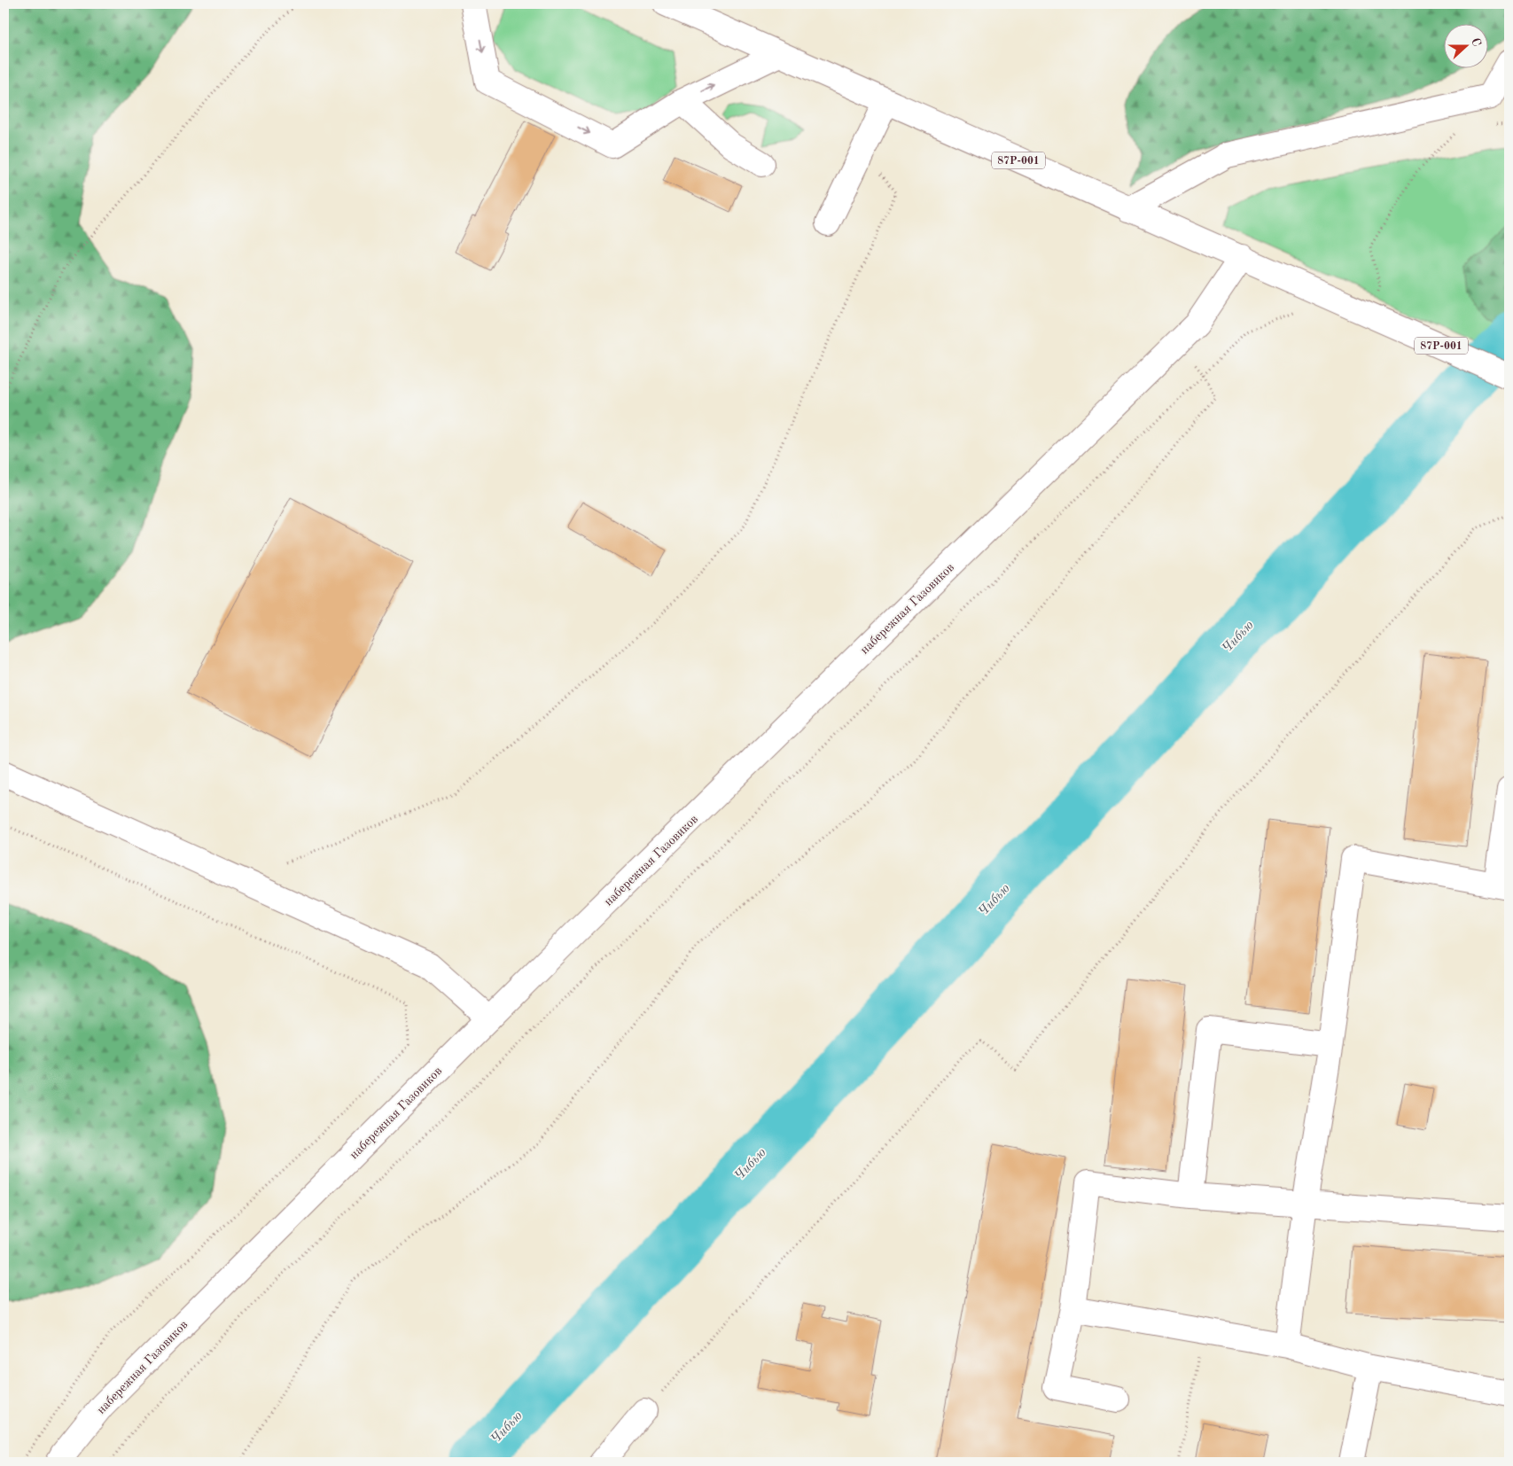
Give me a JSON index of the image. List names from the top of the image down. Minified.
{"streets":{"main road":["87Р-001","набережная Газовиков"]},"crossings":[["87Р-001","набережная Газовиков"]],"water":["Чибью"],"north":"right"}
